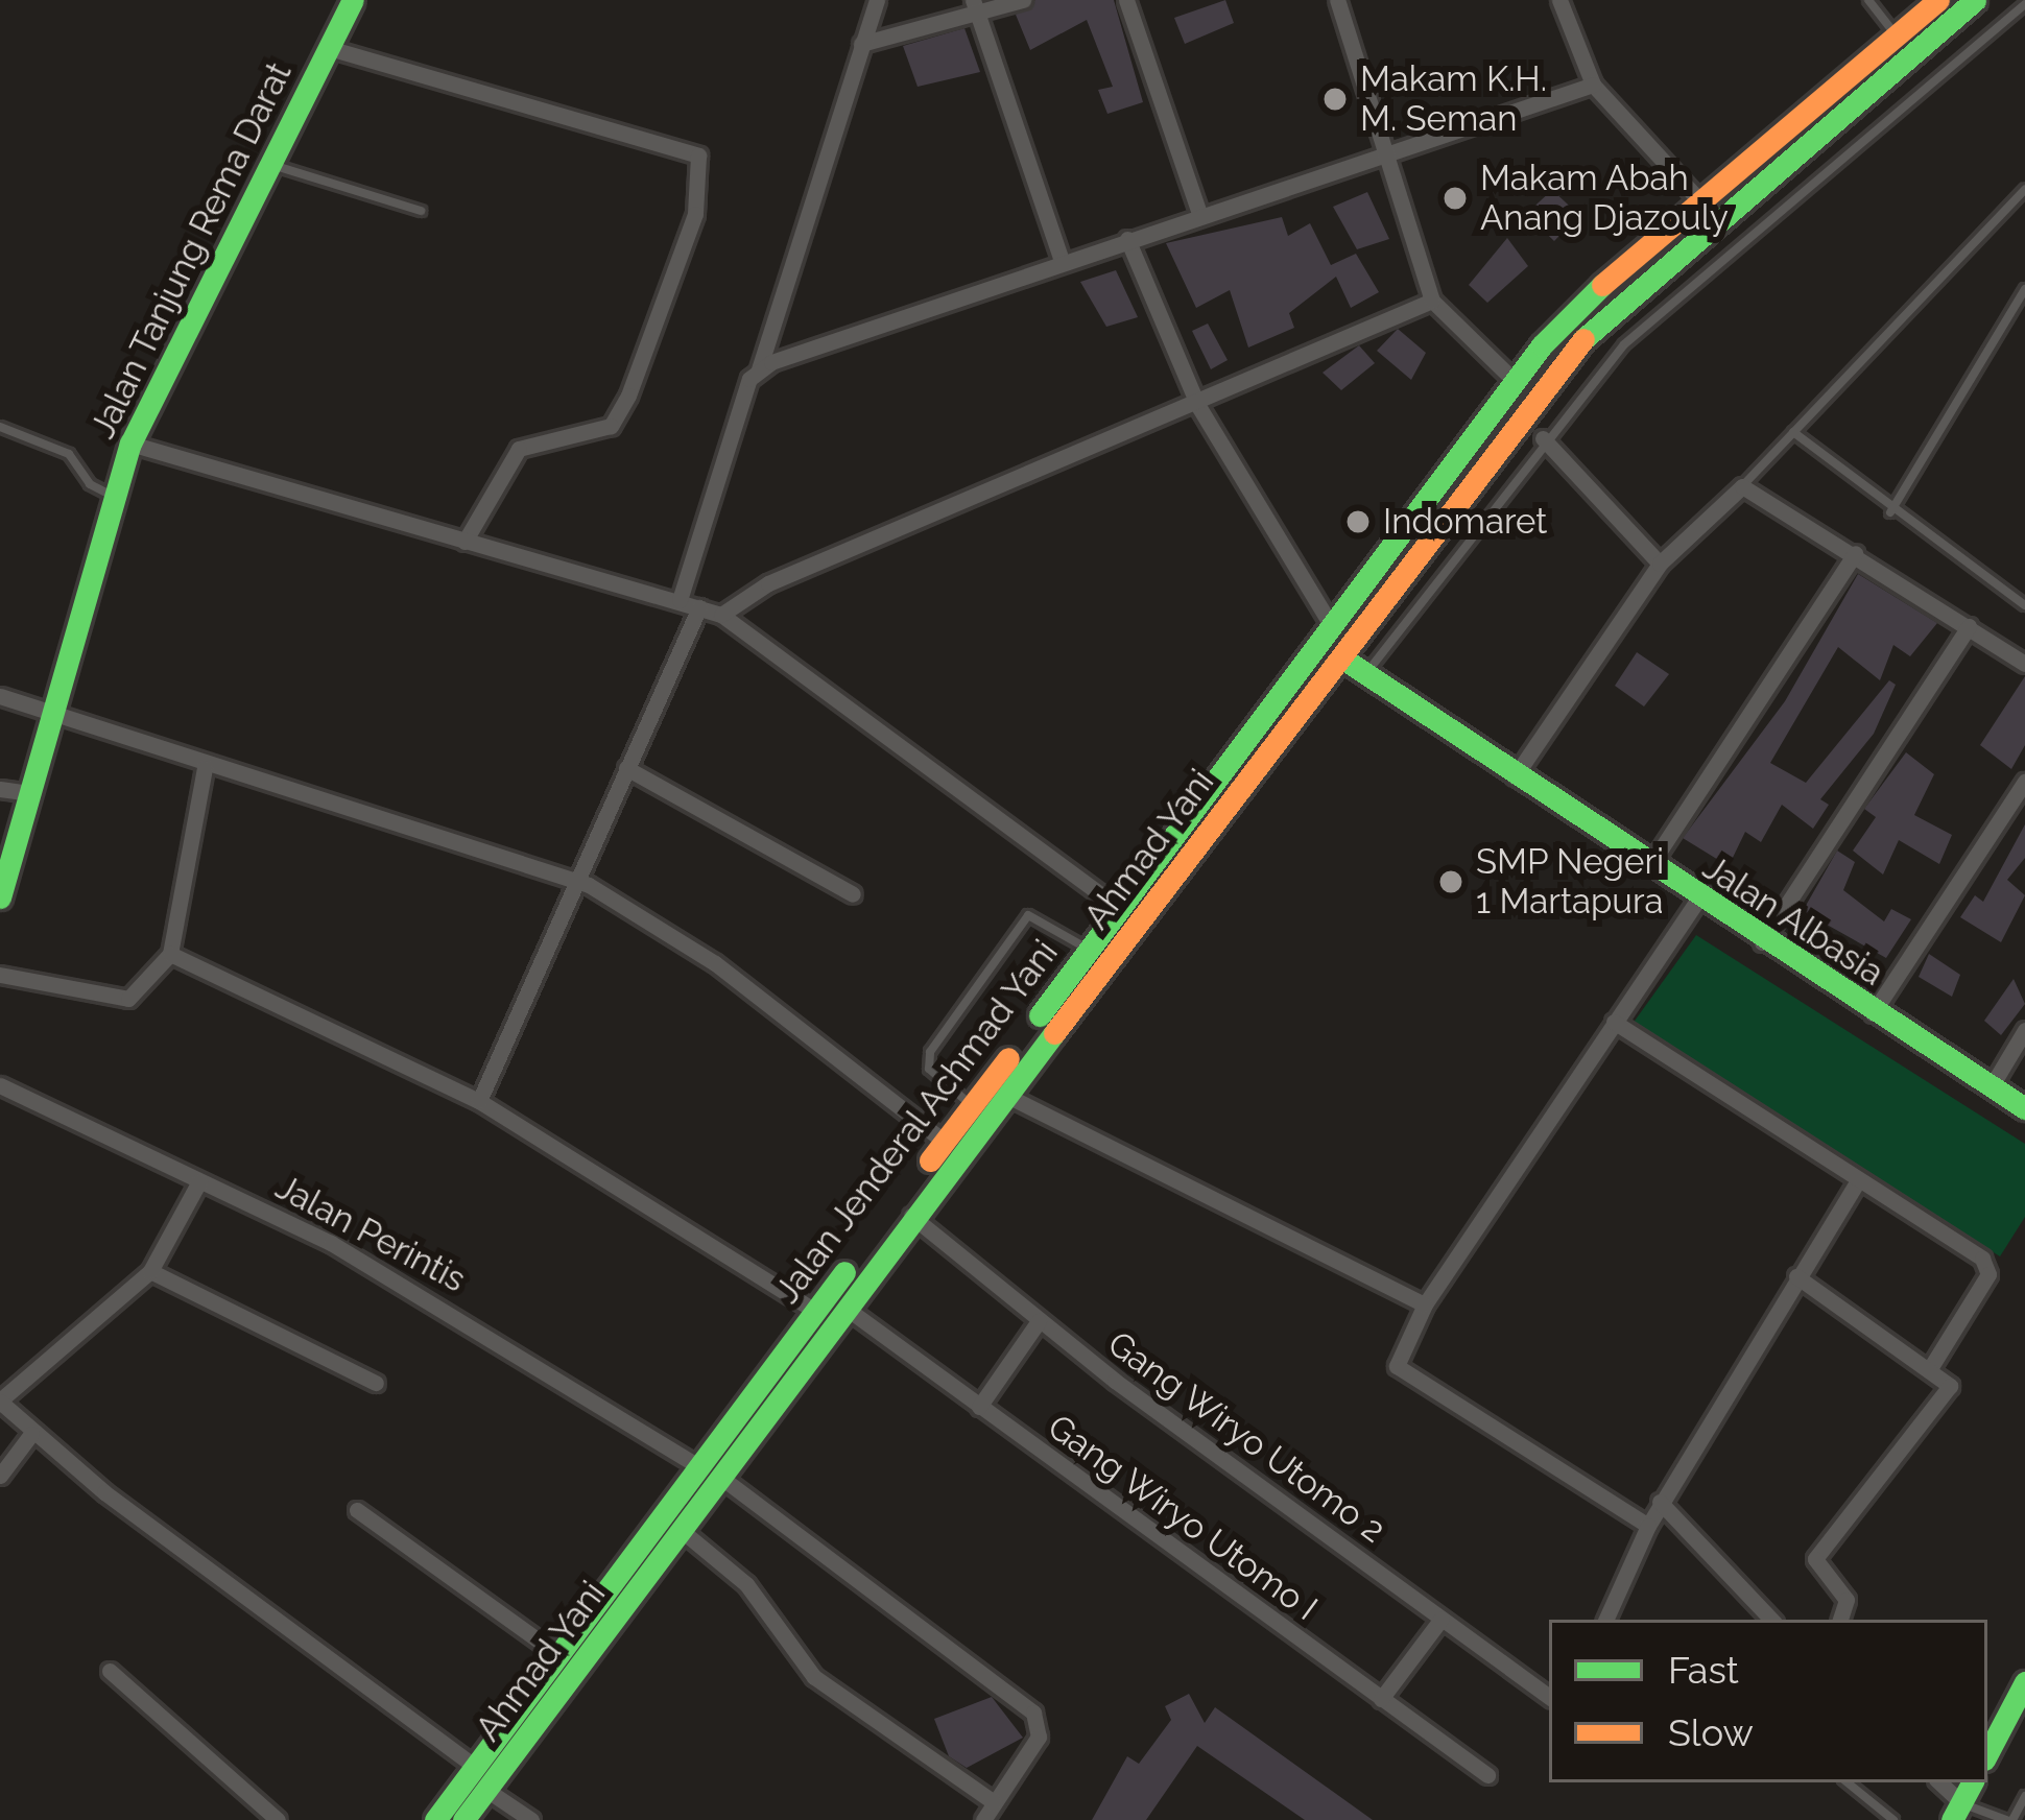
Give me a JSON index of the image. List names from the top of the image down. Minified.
{"streets":{"main road":["Jalan Tanjung Rema Darat","Ahmad Yani","Jalan Albasia","Jalan Jenderal Achmad Yani"],"street":["Jalan Perintis","Gang Wiryo Utomo 2","Gang Wiryo Utomo I"]},"crossings":[["Ahmad Yani","Jalan Albasia"],["Ahmad Yani","Jalan Jenderal Achmad Yani"],["Ahmad Yani","Gang Wiryo Utomo 2"],["Ahmad Yani","Gang Wiryo Utomo I"],["Jalan Jenderal Achmad Yani","Jalan Perintis"]],"places":["Makam K.H. M. Seman","Makam Abah Anang Djazouly","Indomaret","SMP Negeri 1 Martapura"],"legend":["Fast","Slow"]}
